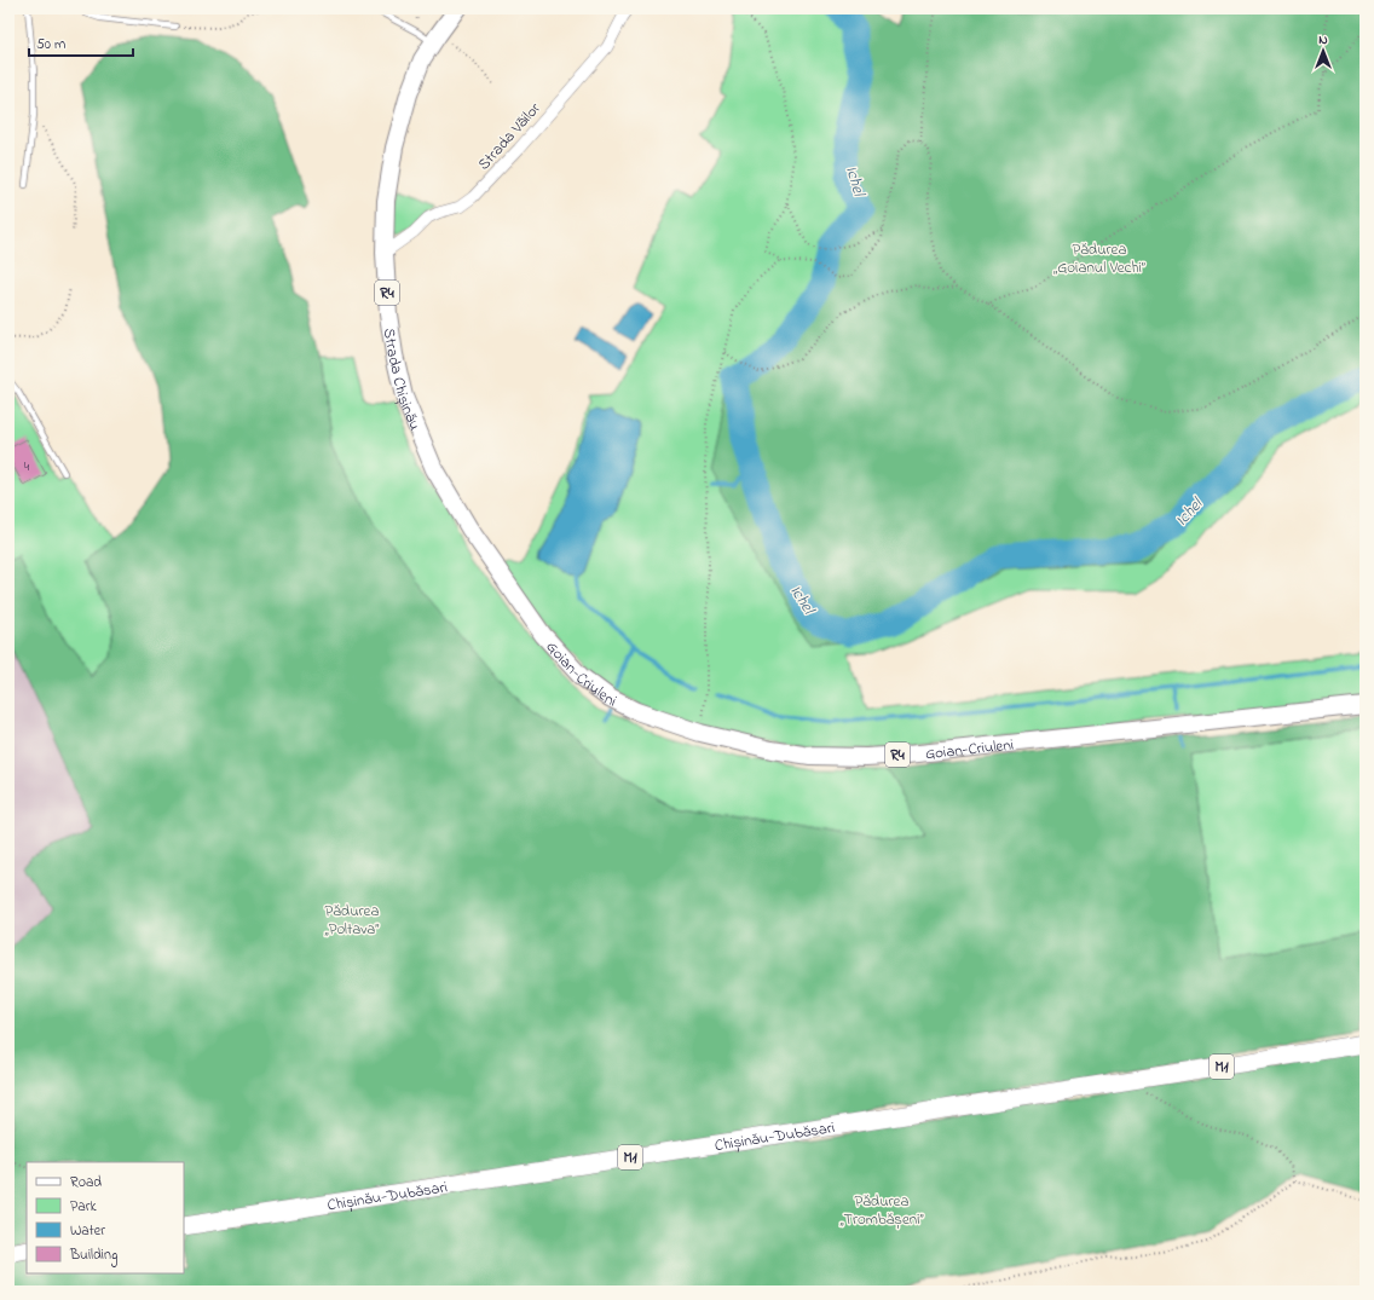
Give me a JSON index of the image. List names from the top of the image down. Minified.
{"streets":{"highway":["M1","Chișinău-Dubăsari"],"main road":["R4","Strada Chișinău","Goian-Criuleni"],"street":["Strada Văilor"]},"crossings":[["Strada Văilor","Strada Chișinău"],["Strada Chișinău","Goian-Criuleni"]],"water":["Ichel"],"parks":["Pădurea „Goianul Vechi”","Pădurea „Poltava”","Pădurea „Trombășeni”"],"house_numbers":["4"],"legend":["Road","Park","Water","Building"],"scale_bar":"50 m","north":"top"}
